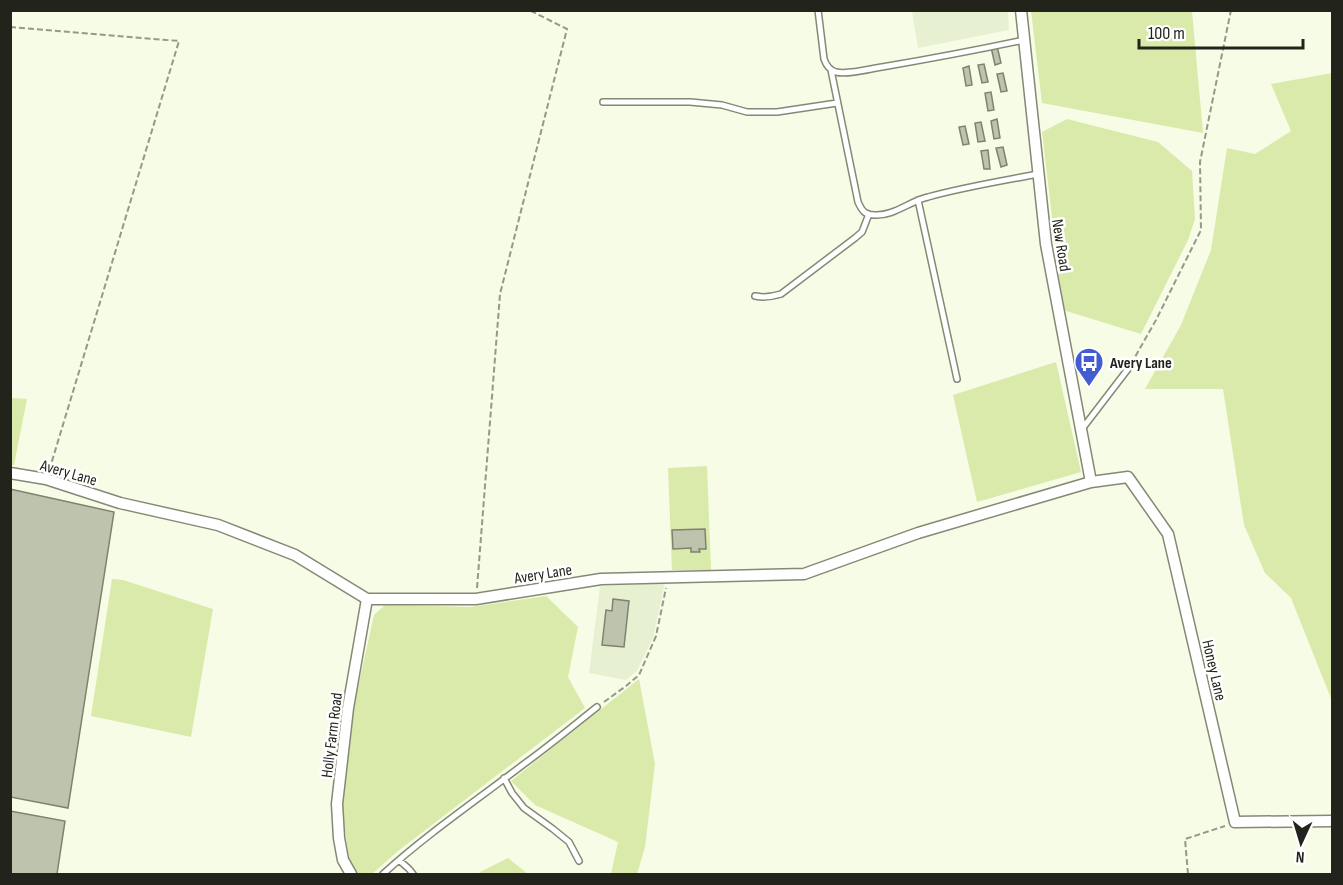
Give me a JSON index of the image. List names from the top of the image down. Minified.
{"streets":{"street":["New Road","Avery Lane","Honey Lane","Holly Farm Road"]},"crossings":[["New Road","Avery Lane"],["New Road","Honey Lane"],["Avery Lane","Honey Lane"],["Avery Lane","Holly Farm Road"]],"places":{"bus stop":["Avery Lane"]},"scale_bar":"100 m","north":"bottom"}
